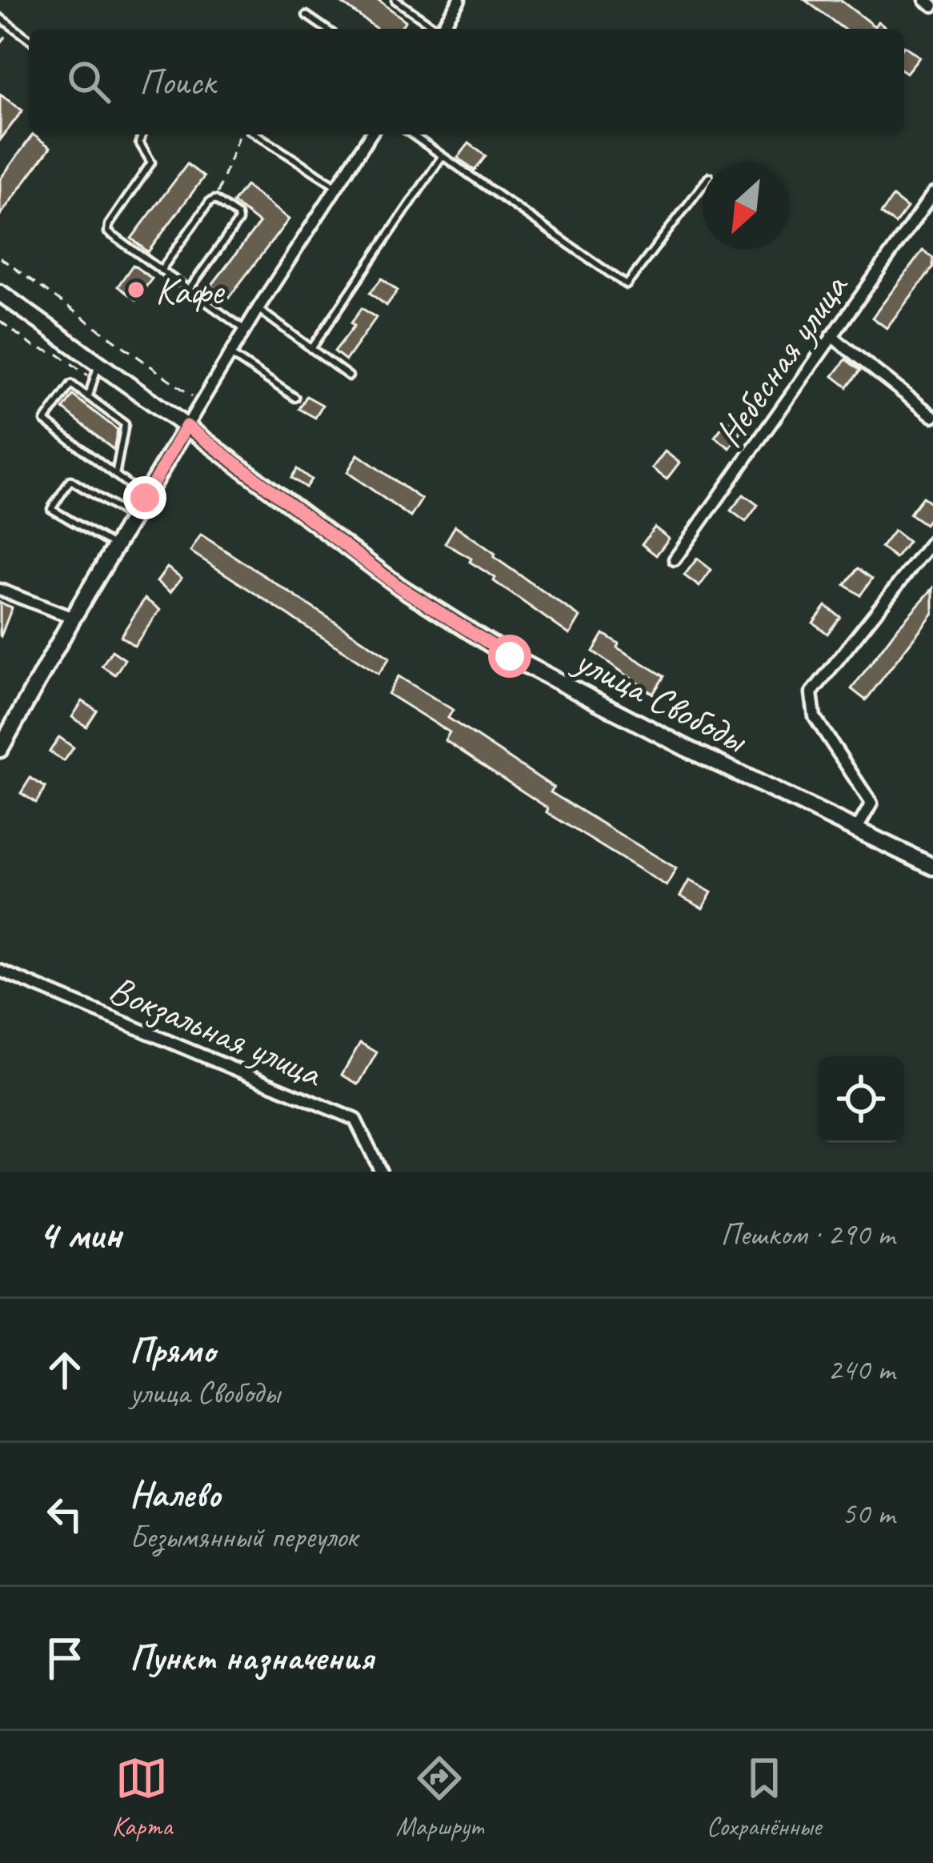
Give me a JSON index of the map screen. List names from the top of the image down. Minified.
{"streets":{"main road":["улица Свободы"],"street":["Небесная улица","Вокзальная улица"]},"places":["Кафе"],"north":"bottom left","page":{"search":"Поиск","heading":["4 мин","Пешком · 290 m"],"list":[["Прямо","улица Свободы","240 m"],["Налево","Безымянный переулок","50 m"],"Пункт назначения"],"nav":["Карта","Маршрут","Сохранённые"]}}
